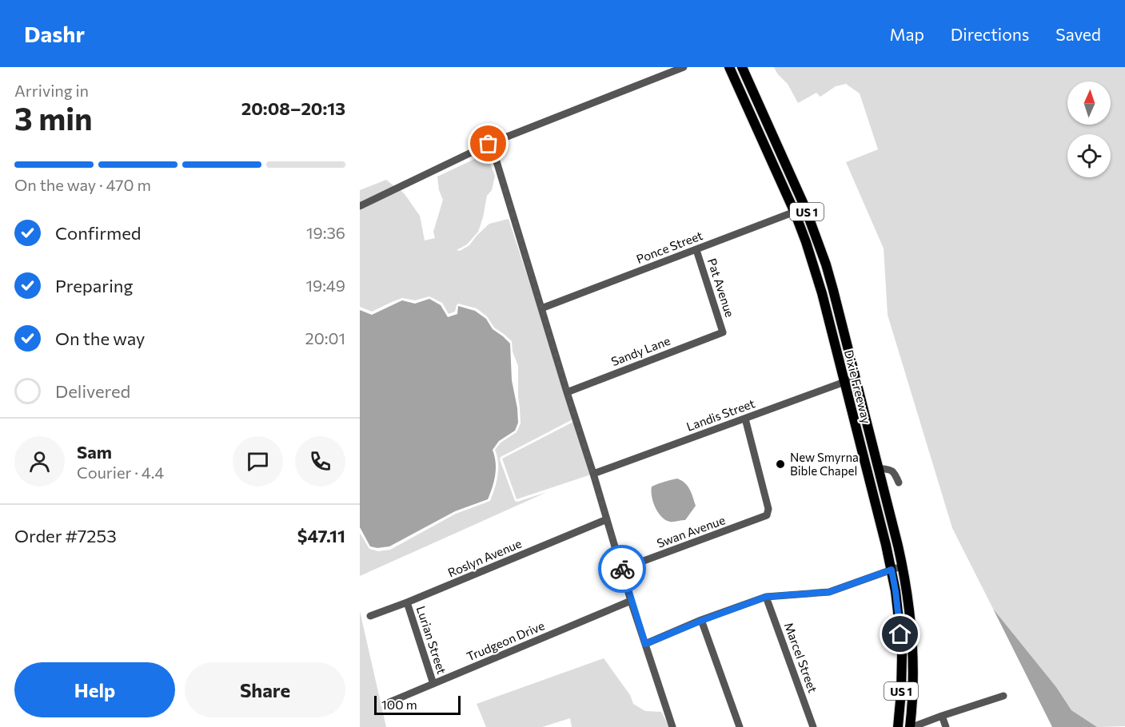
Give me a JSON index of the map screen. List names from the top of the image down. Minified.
{"streets":{"main road":["US 1","Dixie Freeway"],"street":["Ponce Street","Pat Avenue","Sandy Lane","Landis Street","Swan Avenue","Roslyn Avenue","Lurian Street","Trudgeon Drive","Marcel Street"]},"crossings":[["Ponce Street","Pat Avenue"],["Ponce Street","Dixie Freeway"],["Pat Avenue","Sandy Lane"],["Dixie Freeway","Landis Street"],["Landis Street","Swan Avenue"],["Roslyn Avenue","Lurian Street"],["Lurian Street","Trudgeon Drive"]],"places":["New Smyrna Bible Chapel"],"scale_bar":"100 m","north":"top","page":{"header":"Dashr","nav":["Map","Directions","Saved"],"heading":["3 min","Arriving in","20:08–20:13"],"panel":["Sam","Courier · 4.4","Order #7253","$47.11"],"bar":"On the way · 470 m","list":[["Confirmed","19:36"],["Preparing","19:49"],["On the way","20:01"],"Delivered"],"buttons":["Help","Share"],"scale":"100 m"}}
